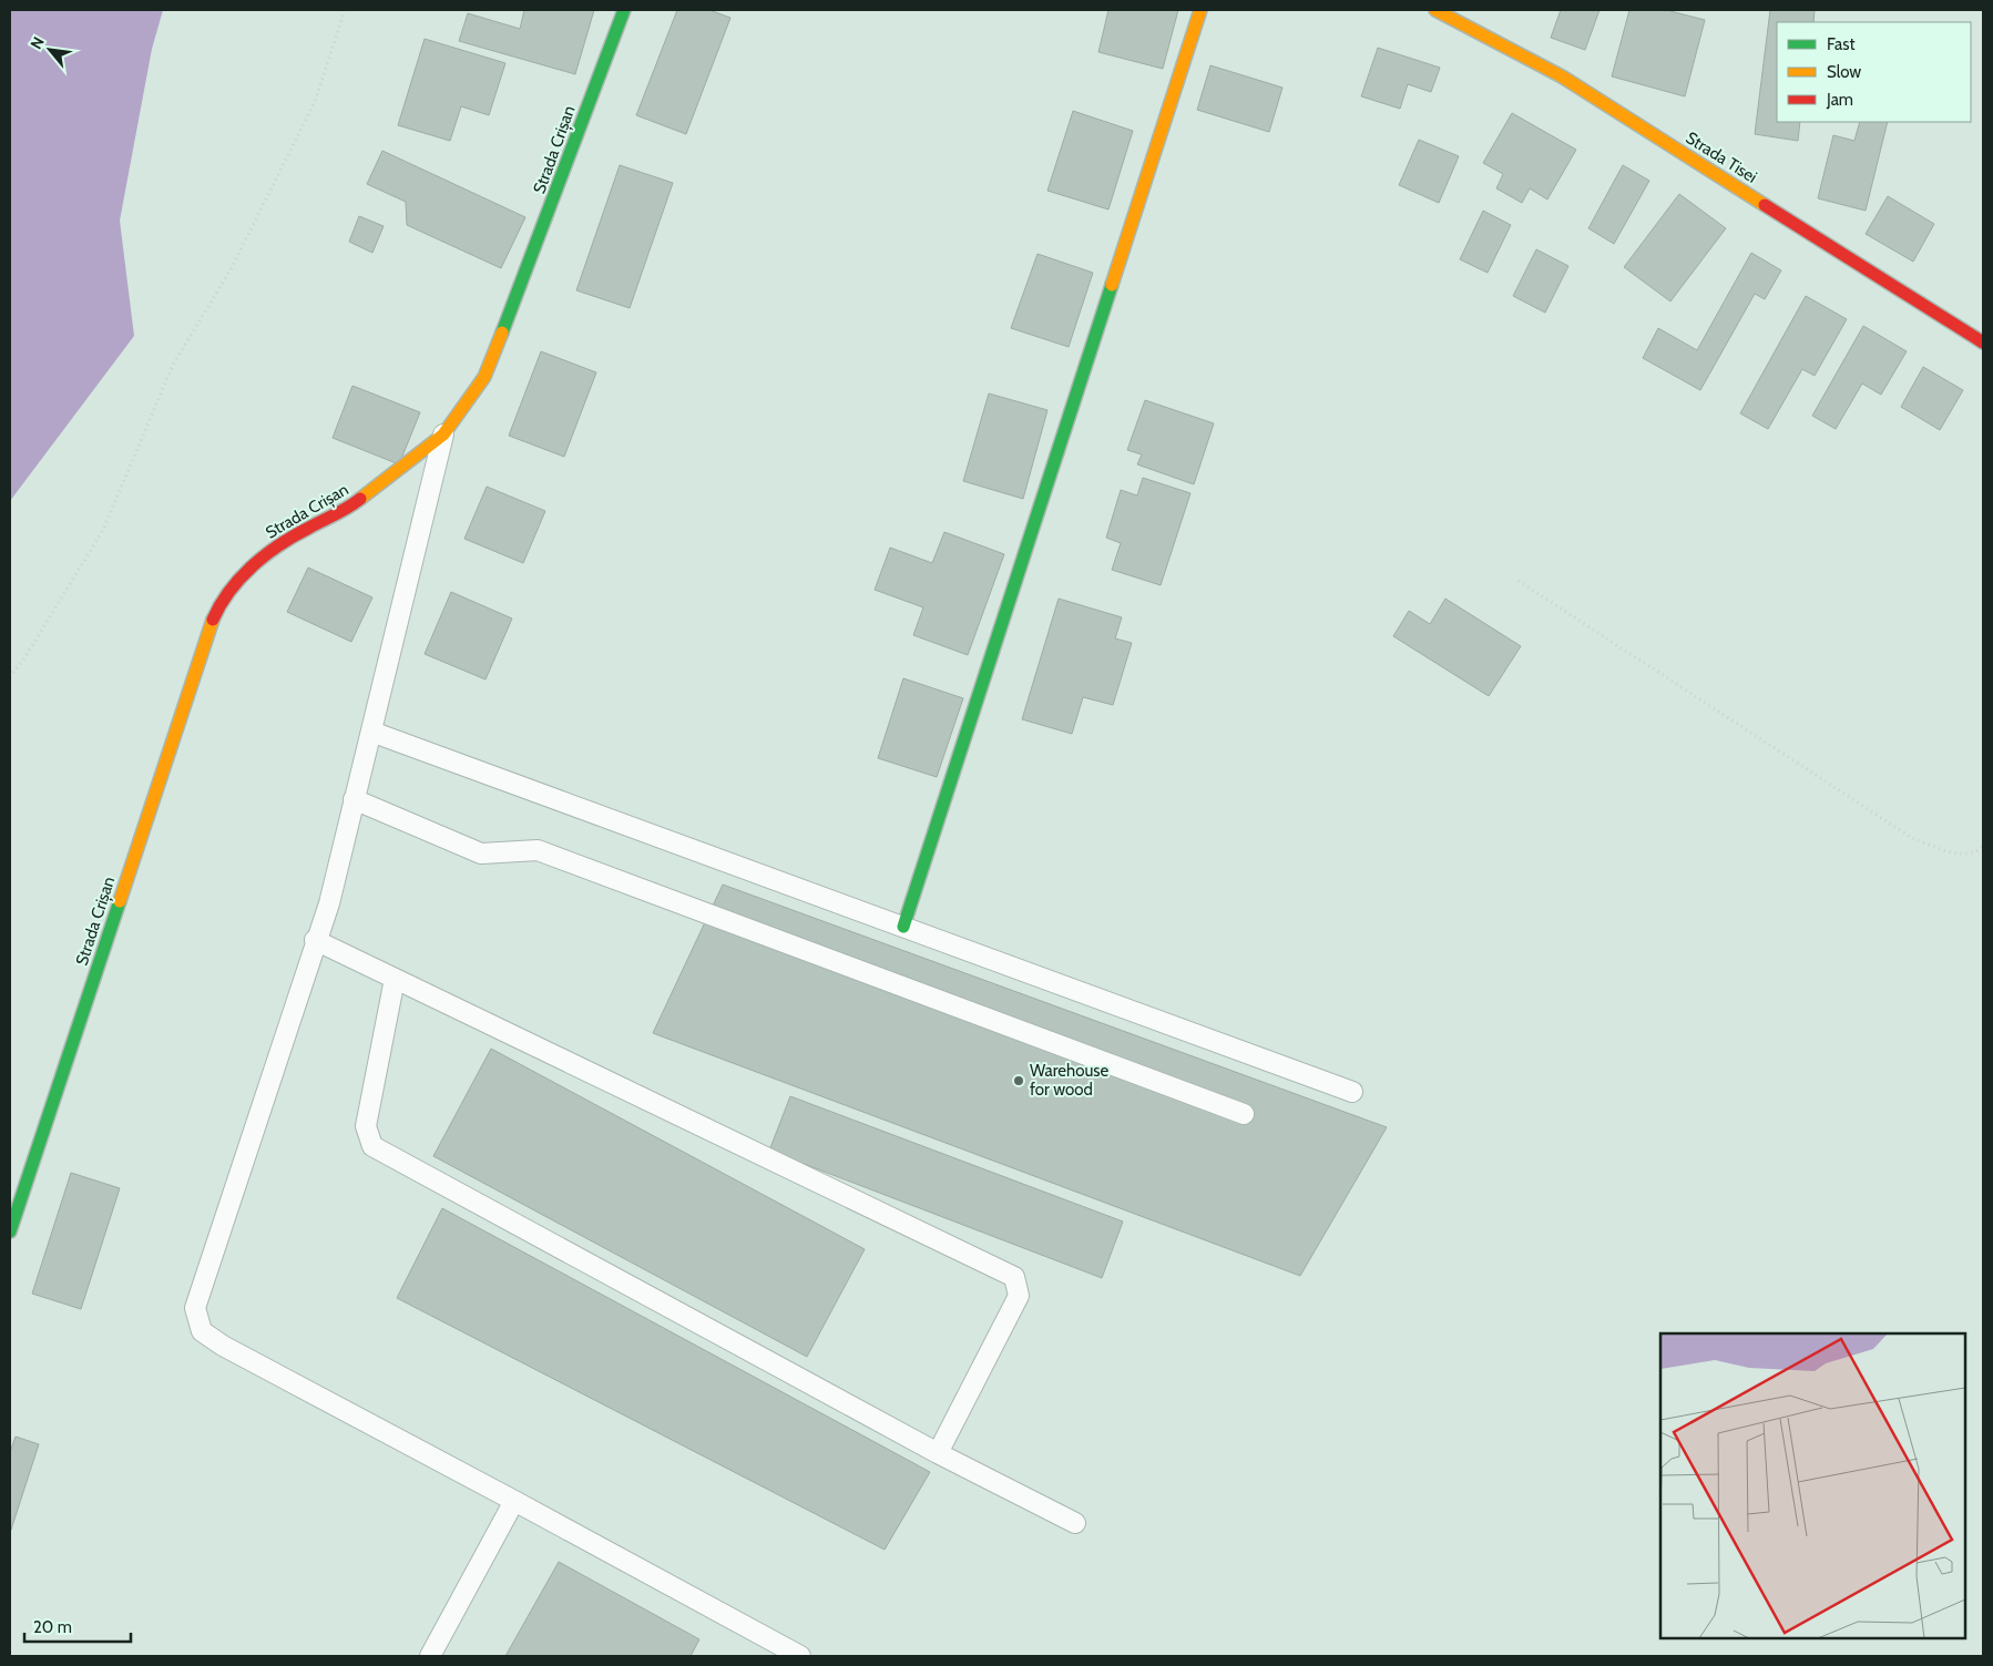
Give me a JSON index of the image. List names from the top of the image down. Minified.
{"streets":{"street":["Strada Crișan","Strada Tisei"]},"places":["Warehouse for wood"],"legend":["Fast","Slow","Jam"],"scale_bar":"20 m","north":"top left"}
